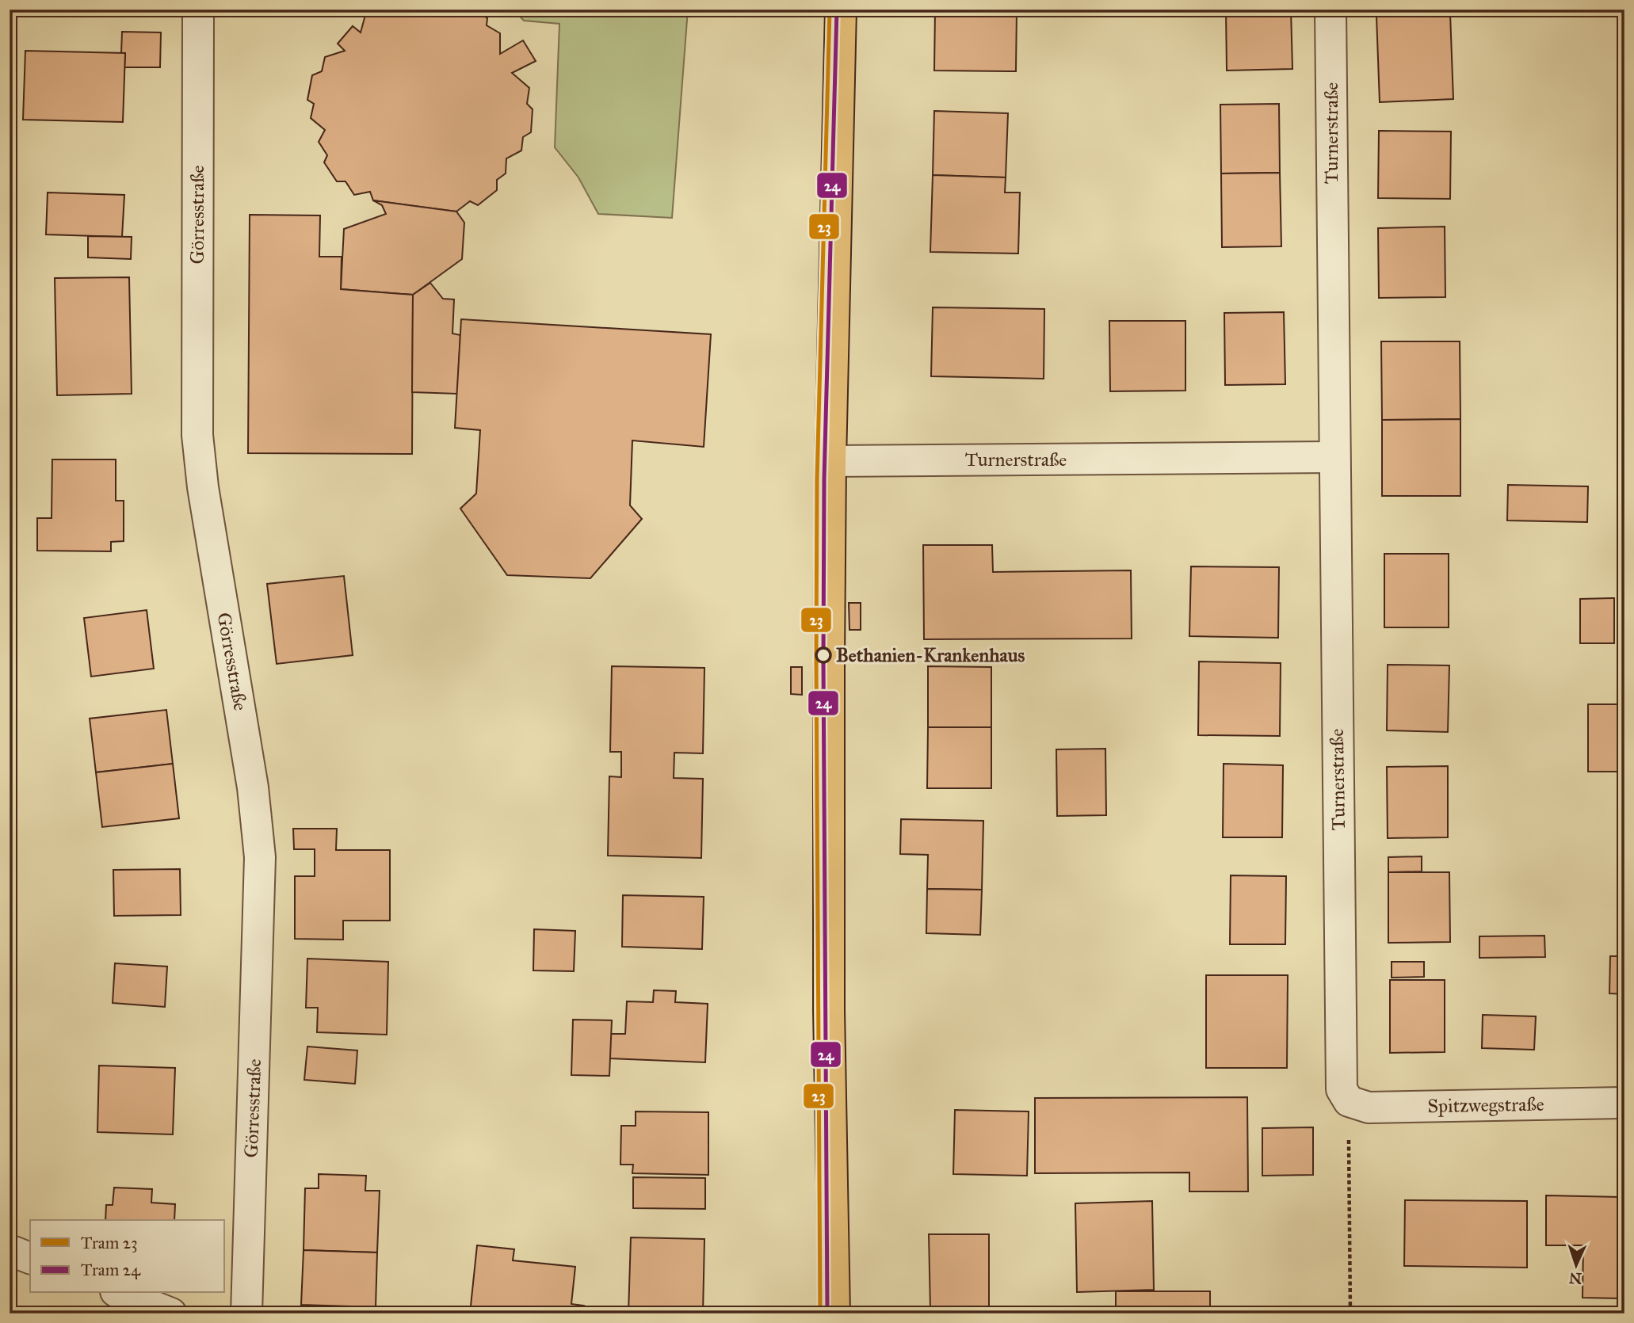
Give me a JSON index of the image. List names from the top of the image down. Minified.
{"streets":{"street":["Turnerstraße","Görresstraße","Spitzwegstraße"]},"crossings":[["Turnerstraße","Spitzwegstraße"]],"places":["Bethanien-Krankenhaus"],"lines":["tram line 23","tram line 24"],"legend":["Tram 23","Tram 24"],"north":"bottom"}
